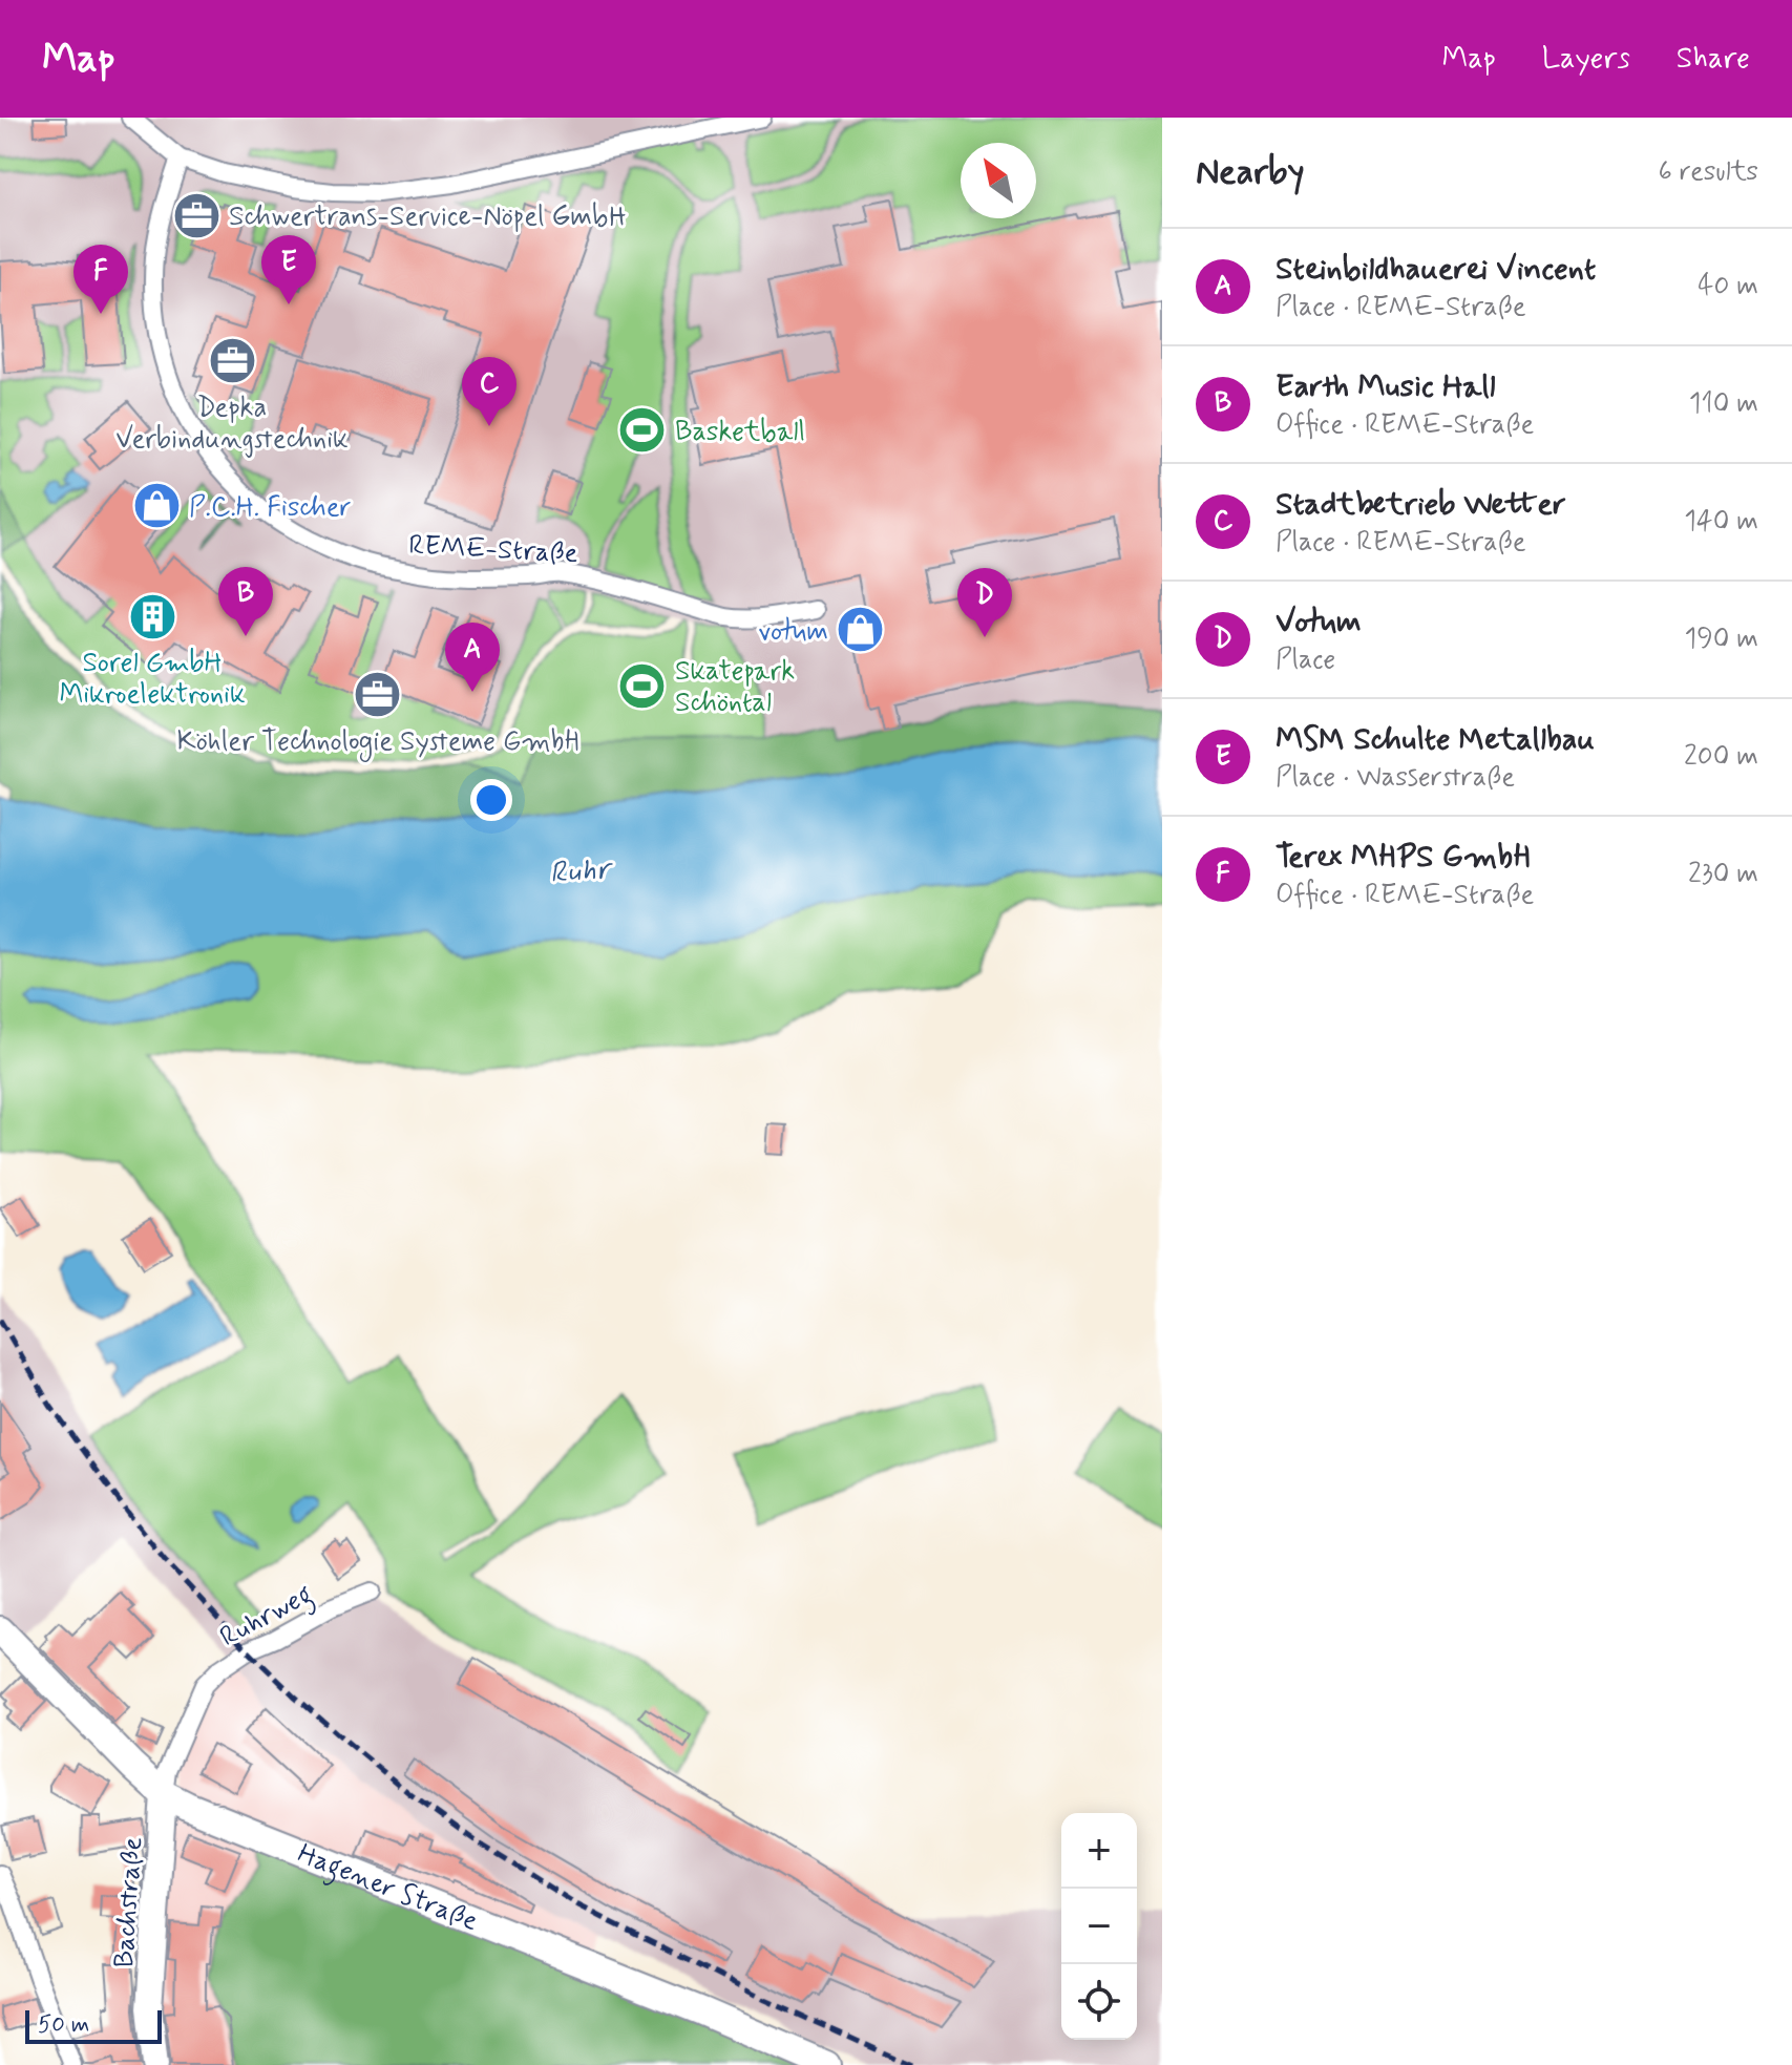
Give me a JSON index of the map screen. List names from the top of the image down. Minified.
{"streets":{"main road":["Hagener Straße"],"street":["REME-Straße","Ruhrweg","Bachstraße"]},"crossings":[["Ruhrweg","Hagener Straße"],["Ruhrweg","Bachstraße"],["Hagener Straße","Bachstraße"]],"water":["Ruhr"],"places":{"office":["Schwertrans-Service-Nöpel GmbH","Depka Verbindungstechnik","Köhler Technologie Systeme GmbH"],"sports":["Basketball","Skatepark Schöntal"],"shop":["P.C.H. Fischer","votum"],"building":["Sorel GmbH Mikroelektronik"]},"scale_bar":"50 m","north":"top left","page":{"header":"Map","nav":["Map","Layers","Share"],"heading":["Nearby","6 results"],"list":[{"mark":"A","name":"Steinbildhauerei Vincent","note":"Place · REME-Straße","value":"40 m"},{"mark":"B","name":"Earth Music Hall","note":"Office · REME-Straße","value":"110 m"},{"mark":"C","name":"Stadtbetrieb Wetter","note":"Place · REME-Straße","value":"140 m"},{"mark":"D","name":"Votum","note":"Place","value":"190 m"},{"mark":"E","name":"MSM Schulte Metallbau","note":"Place · Wasserstraße","value":"200 m"},{"mark":"F","name":"Terex MHPS GmbH","note":"Office · REME-Straße","value":"230 m"}],"pins":["E","F","C","B","D","A"],"map_buttons":["+","−"],"scale":"50 m"}}
